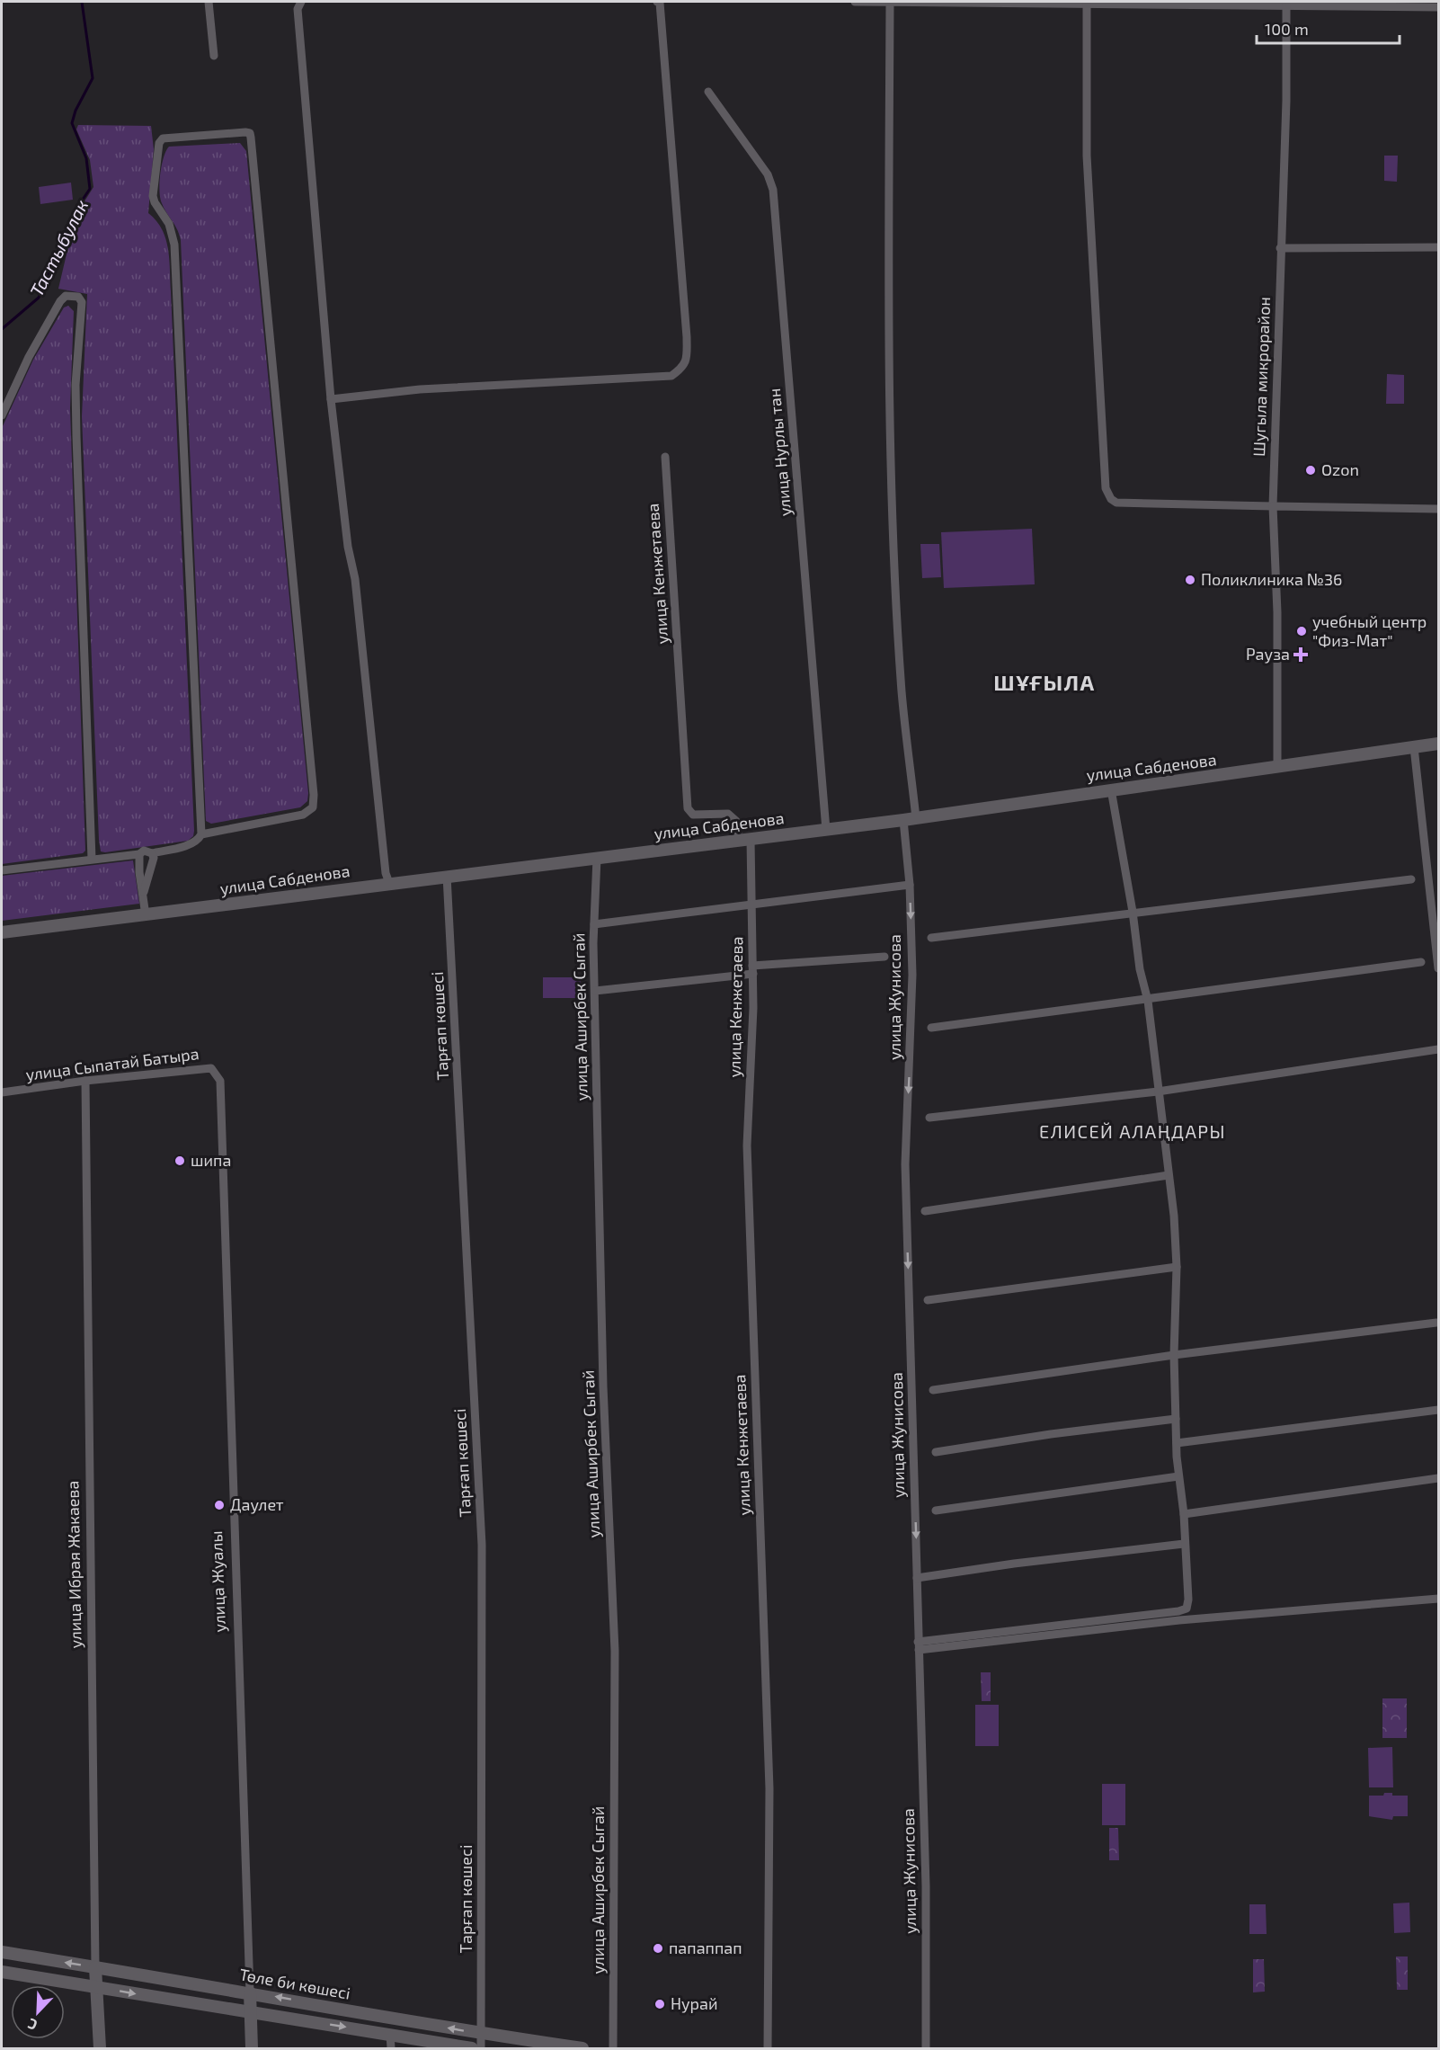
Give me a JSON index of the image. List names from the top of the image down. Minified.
{"streets":{"street":["Шугыла микрорайон","улица Нурлы тан","улица Кенжетаева","улица Сабденова","улица Жунисова","улица Аширбек Сыгай","Тарғап көшесі","улица Сыпатай Батыра","улица Ибрая Жакаева","улица Жуалы","Төле би көшесі"]},"crossings":[["Шугыла микрорайон","улица Сабденова"],["улица Нурлы тан","улица Сабденова"],["улица Кенжетаева","улица Сабденова"],["улица Сабденова","улица Жунисова"],["улица Сабденова","улица Аширбек Сыгай"],["улица Сабденова","Тарғап көшесі"],["Тарғап көшесі","Төле би көшесі"],["улица Сыпатай Батыра","улица Ибрая Жакаева"],["улица Сыпатай Батыра","улица Жуалы"],["улица Ибрая Жакаева","Төле би көшесі"],["улица Жуалы","Төле би көшесі"]],"districts":["ШҰҒЫЛА","ЕЛИСЕЙ АЛАҢДАРЫ"],"water":["Тастыбулак"],"places":{"other":["Ozon","Поликлиника №36","учебный центр \"Физ-Мат\"","шипа","Даулет","папаппап","Нурай"],"health":["Рауза"]},"scale_bar":"100 m","north":"bottom left"}
